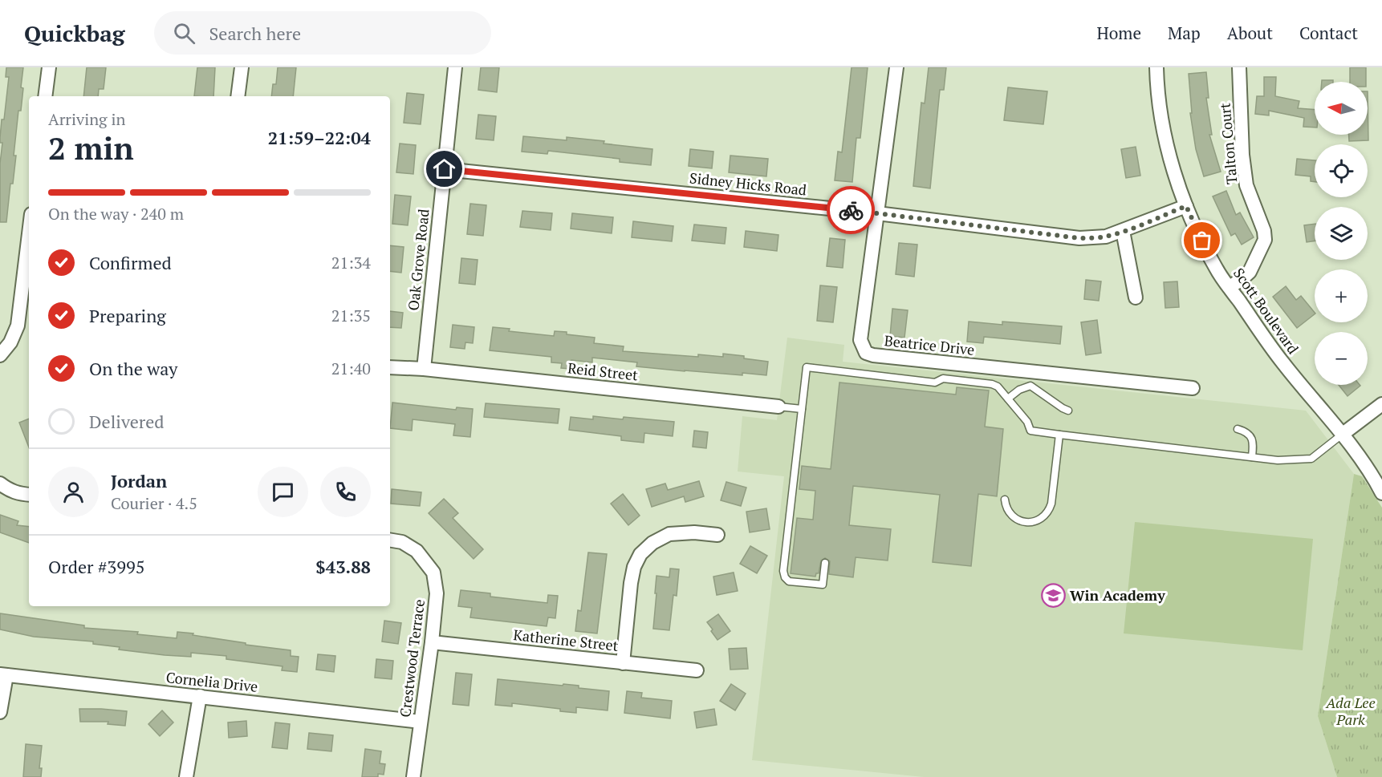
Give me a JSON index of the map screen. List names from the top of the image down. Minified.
{"streets":{"street":["Talton Court","Sidney Hicks Road","Oak Grove Road","Scott Boulevard","Beatrice Drive","Reid Street","Katherine Street","Crestwood Terrace","Cornelia Drive"]},"crossings":[["Talton Court","Scott Boulevard"],["Sidney Hicks Road","Oak Grove Road"],["Sidney Hicks Road","Scott Boulevard"],["Sidney Hicks Road","Beatrice Drive"],["Oak Grove Road","Reid Street"],["Katherine Street","Crestwood Terrace"],["Crestwood Terrace","Cornelia Drive"]],"parks":["Ada Lee Park"],"places":{"school or university":["Win Academy"]},"north":"left","page":{"header":"Quickbag","search":"Search here","nav":["Home","Map","About","Contact"],"map_buttons":["+","−"],"heading":["2 min","Arriving in","21:59–22:04"],"panel":["Jordan","Courier · 4.5","Order #3995","$43.88"],"bar":"On the way · 240 m","list":[["Confirmed","21:34"],["Preparing","21:35"],["On the way","21:40"],"Delivered"]}}
